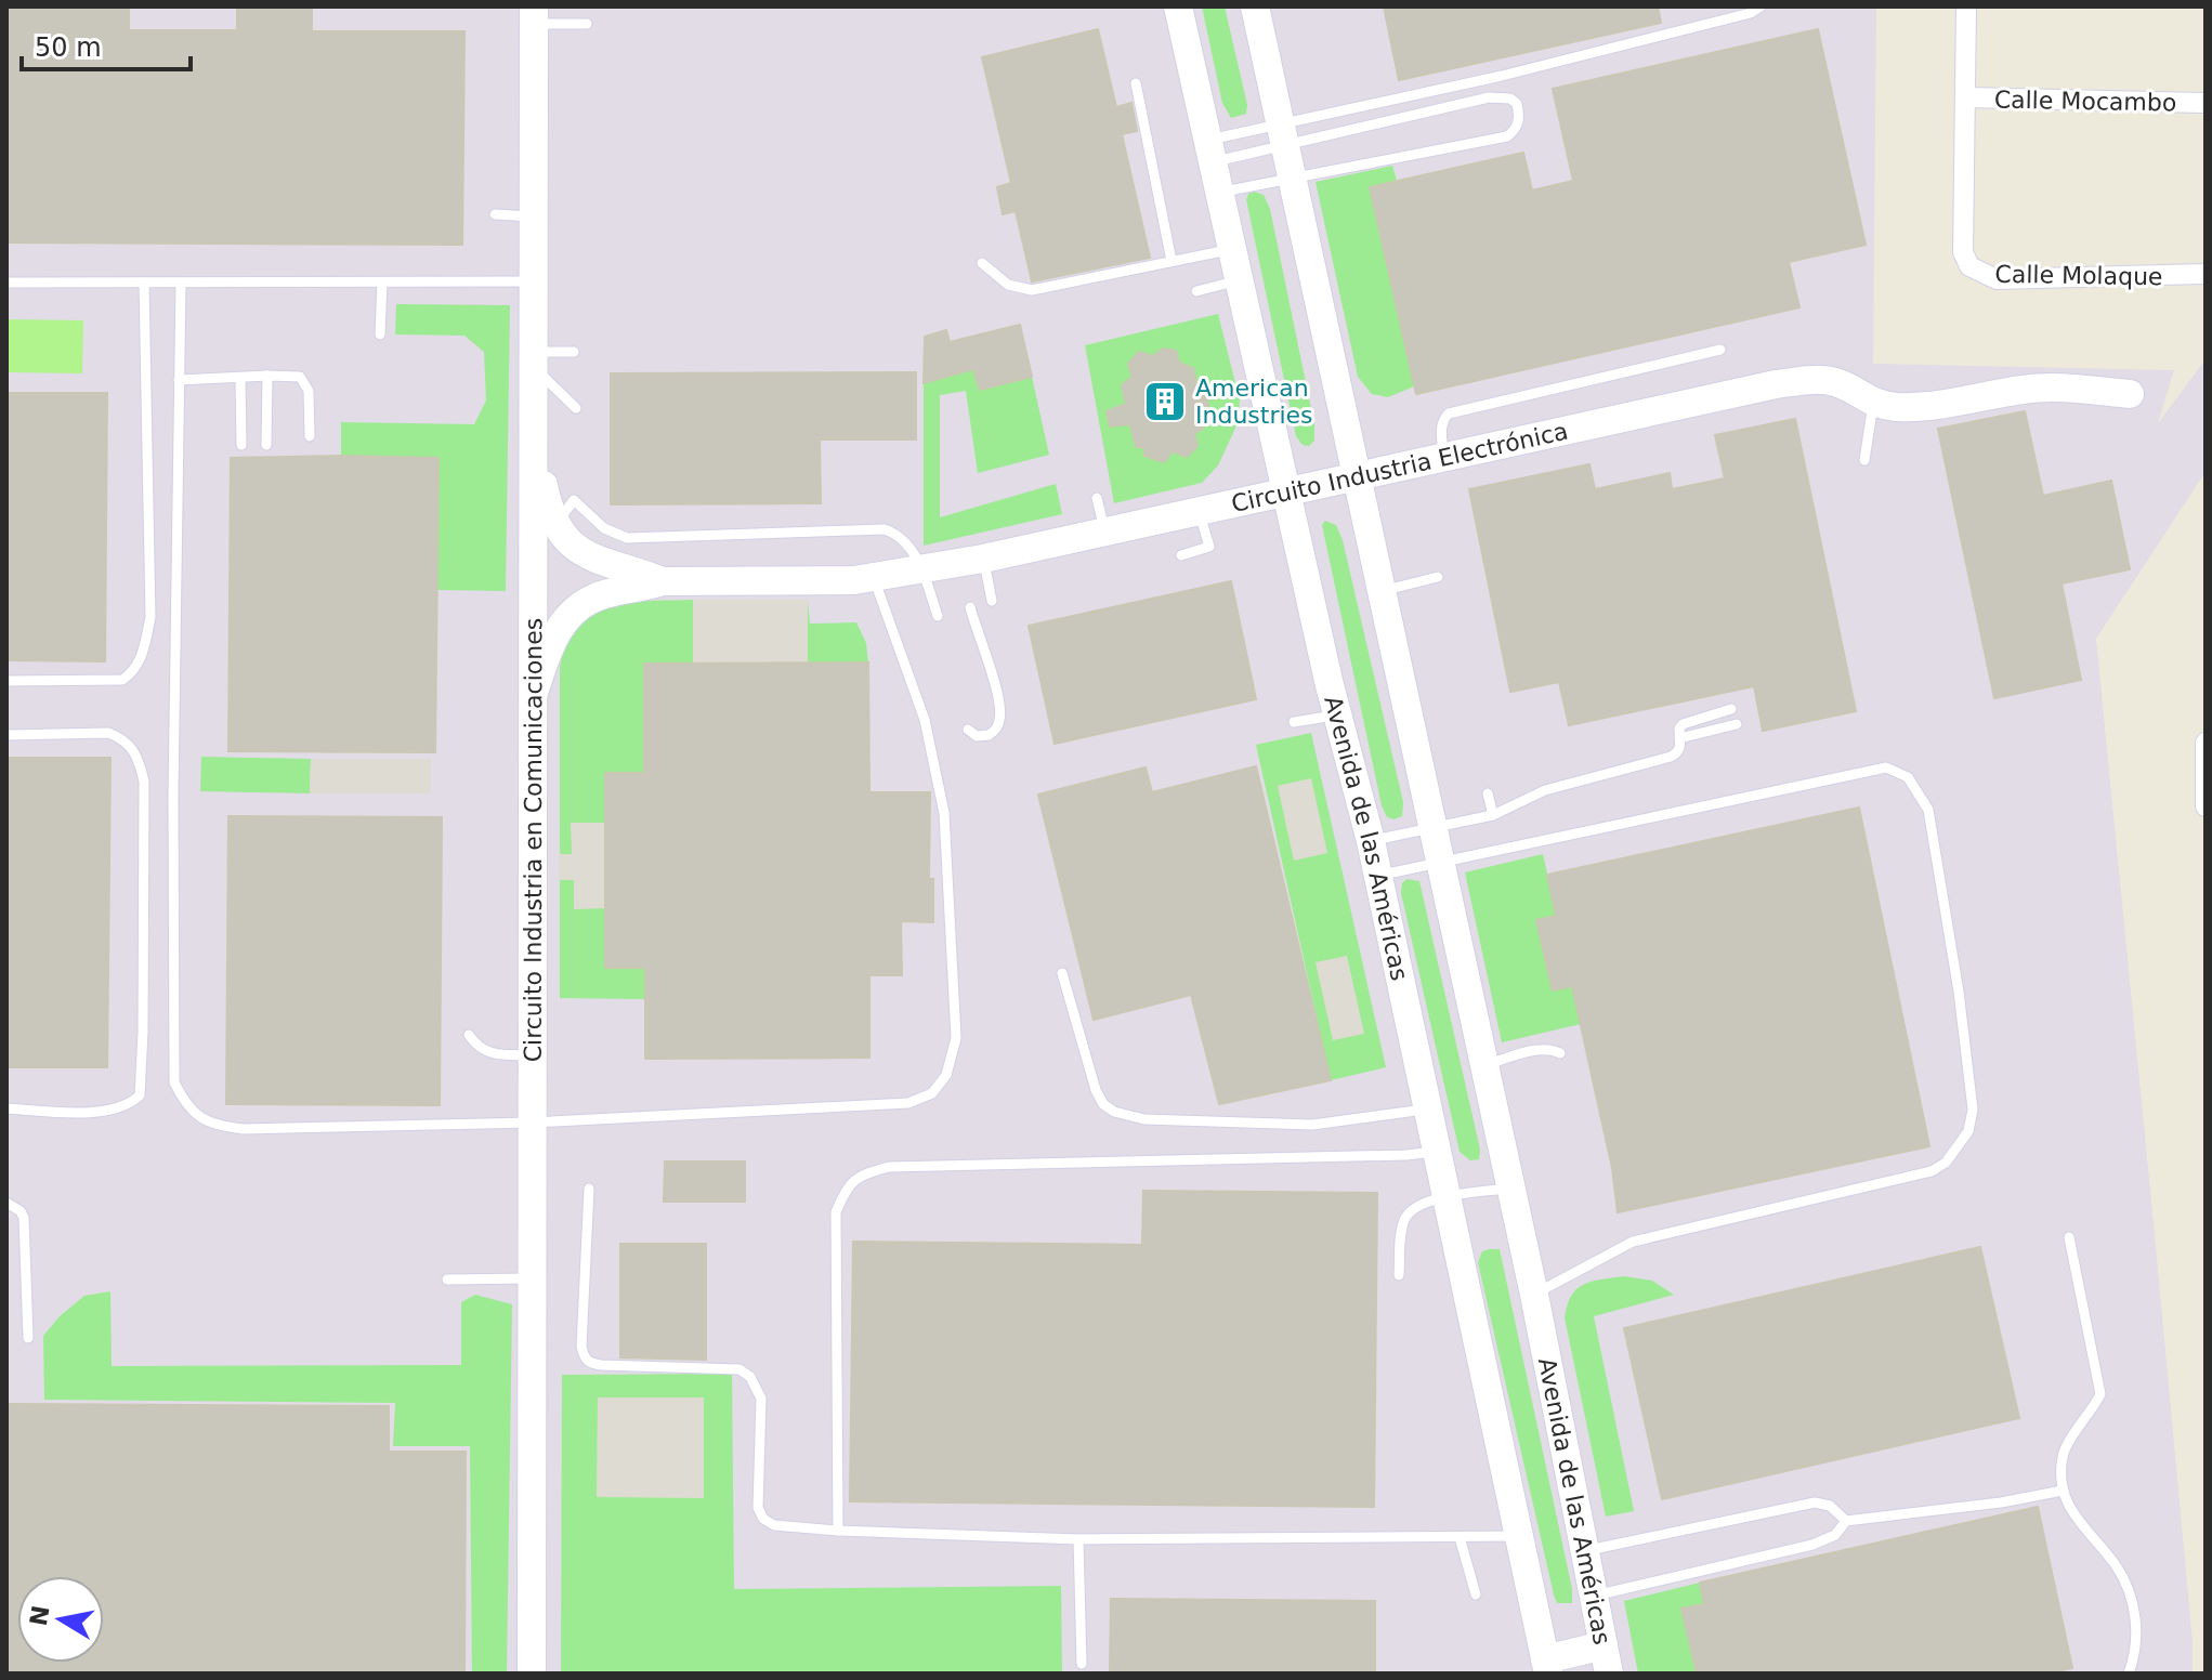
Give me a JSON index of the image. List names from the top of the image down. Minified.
{"streets":{"street":["Calle Mocambo","Calle Molaque","Circuito Industria Electrónica","Avenida de las Américas","Circuito Industria en Comunicaciones"]},"crossings":[["Calle Mocambo","Calle Molaque"],["Circuito Industria Electrónica","Avenida de las Américas"],["Circuito Industria Electrónica","Circuito Industria en Comunicaciones"]],"places":{"building":["American Industries"]},"scale_bar":"50 m","north":"left"}
